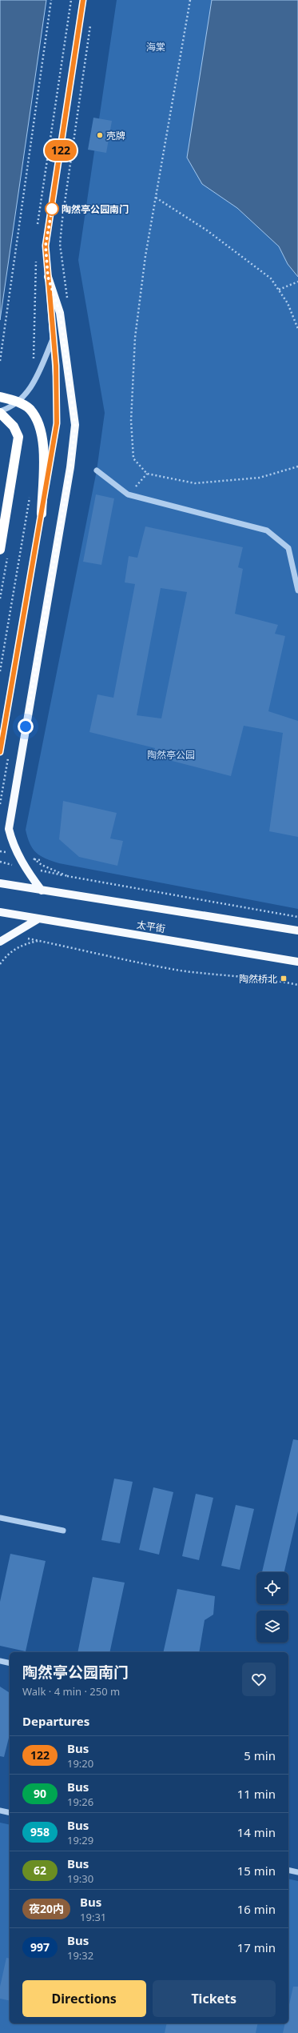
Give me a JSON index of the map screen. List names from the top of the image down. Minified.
{"streets":{"main road":["太平街"]},"parks":["海棠","陶然亭公园"],"places":{"other":["壳牌","陶然亭公园南门"],"transit":["陶然桥北"]},"lines":["bus line 122"],"page":{"on_map":"122","heading":[["陶然亭公园南门","Walk · 4 min · 250 m"],"Departures"],"list":[{"mark":"122","name":"Bus","note":"19:20","value":"5 min"},{"mark":"90","name":"Bus","note":"19:26","value":"11 min"},{"mark":"958","name":"Bus","note":"19:29","value":"14 min"},{"mark":"62","name":"Bus","note":"19:30","value":"15 min"},{"mark":"夜20内","name":"Bus","note":"19:31","value":"16 min"},{"mark":"997","name":"Bus","note":"19:32","value":"17 min"}],"buttons":["Directions","Tickets"]}}
